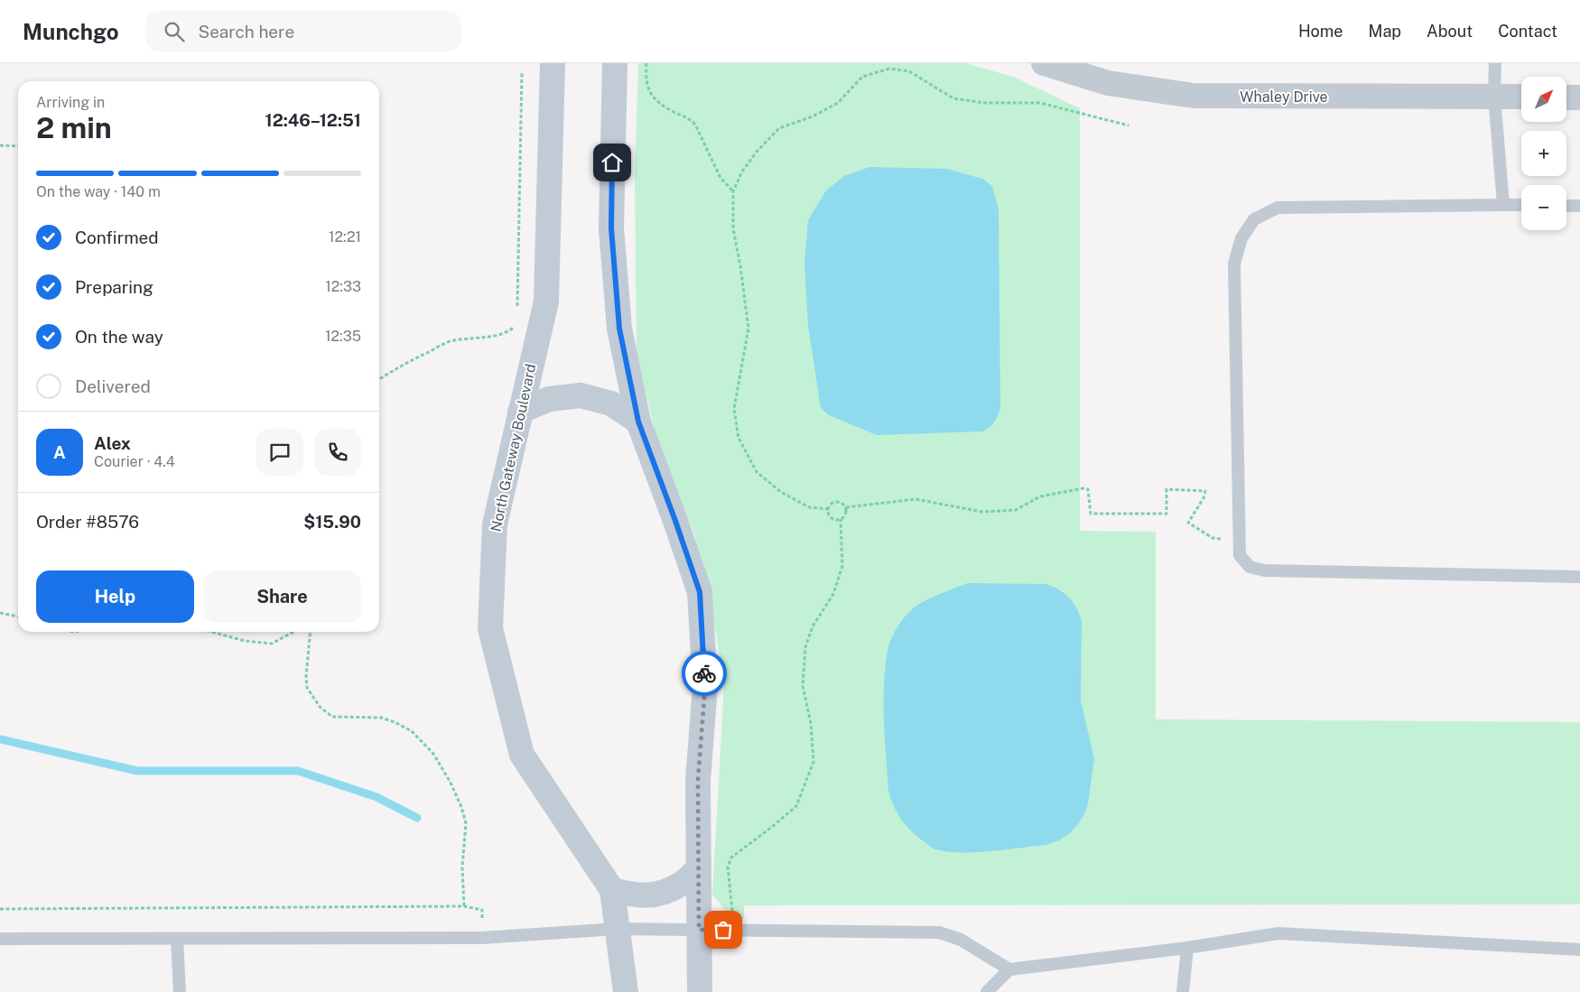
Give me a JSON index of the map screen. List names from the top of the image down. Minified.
{"streets":{"main road":["North Gateway Boulevard"],"street":["Whaley Drive"]},"north":"top right","page":{"header":"Munchgo","search":"Search here","nav":["Home","Map","About","Contact"],"map_buttons":["+","−"],"heading":["2 min","Arriving in","12:46–12:51"],"panel":["Alex","Courier · 4.4","Order #8576","$15.90"],"bar":"On the way · 140 m","list":[["Confirmed","12:21"],["Preparing","12:33"],["On the way","12:35"],"Delivered"],"round":"A","buttons":["Help","Share"]}}
